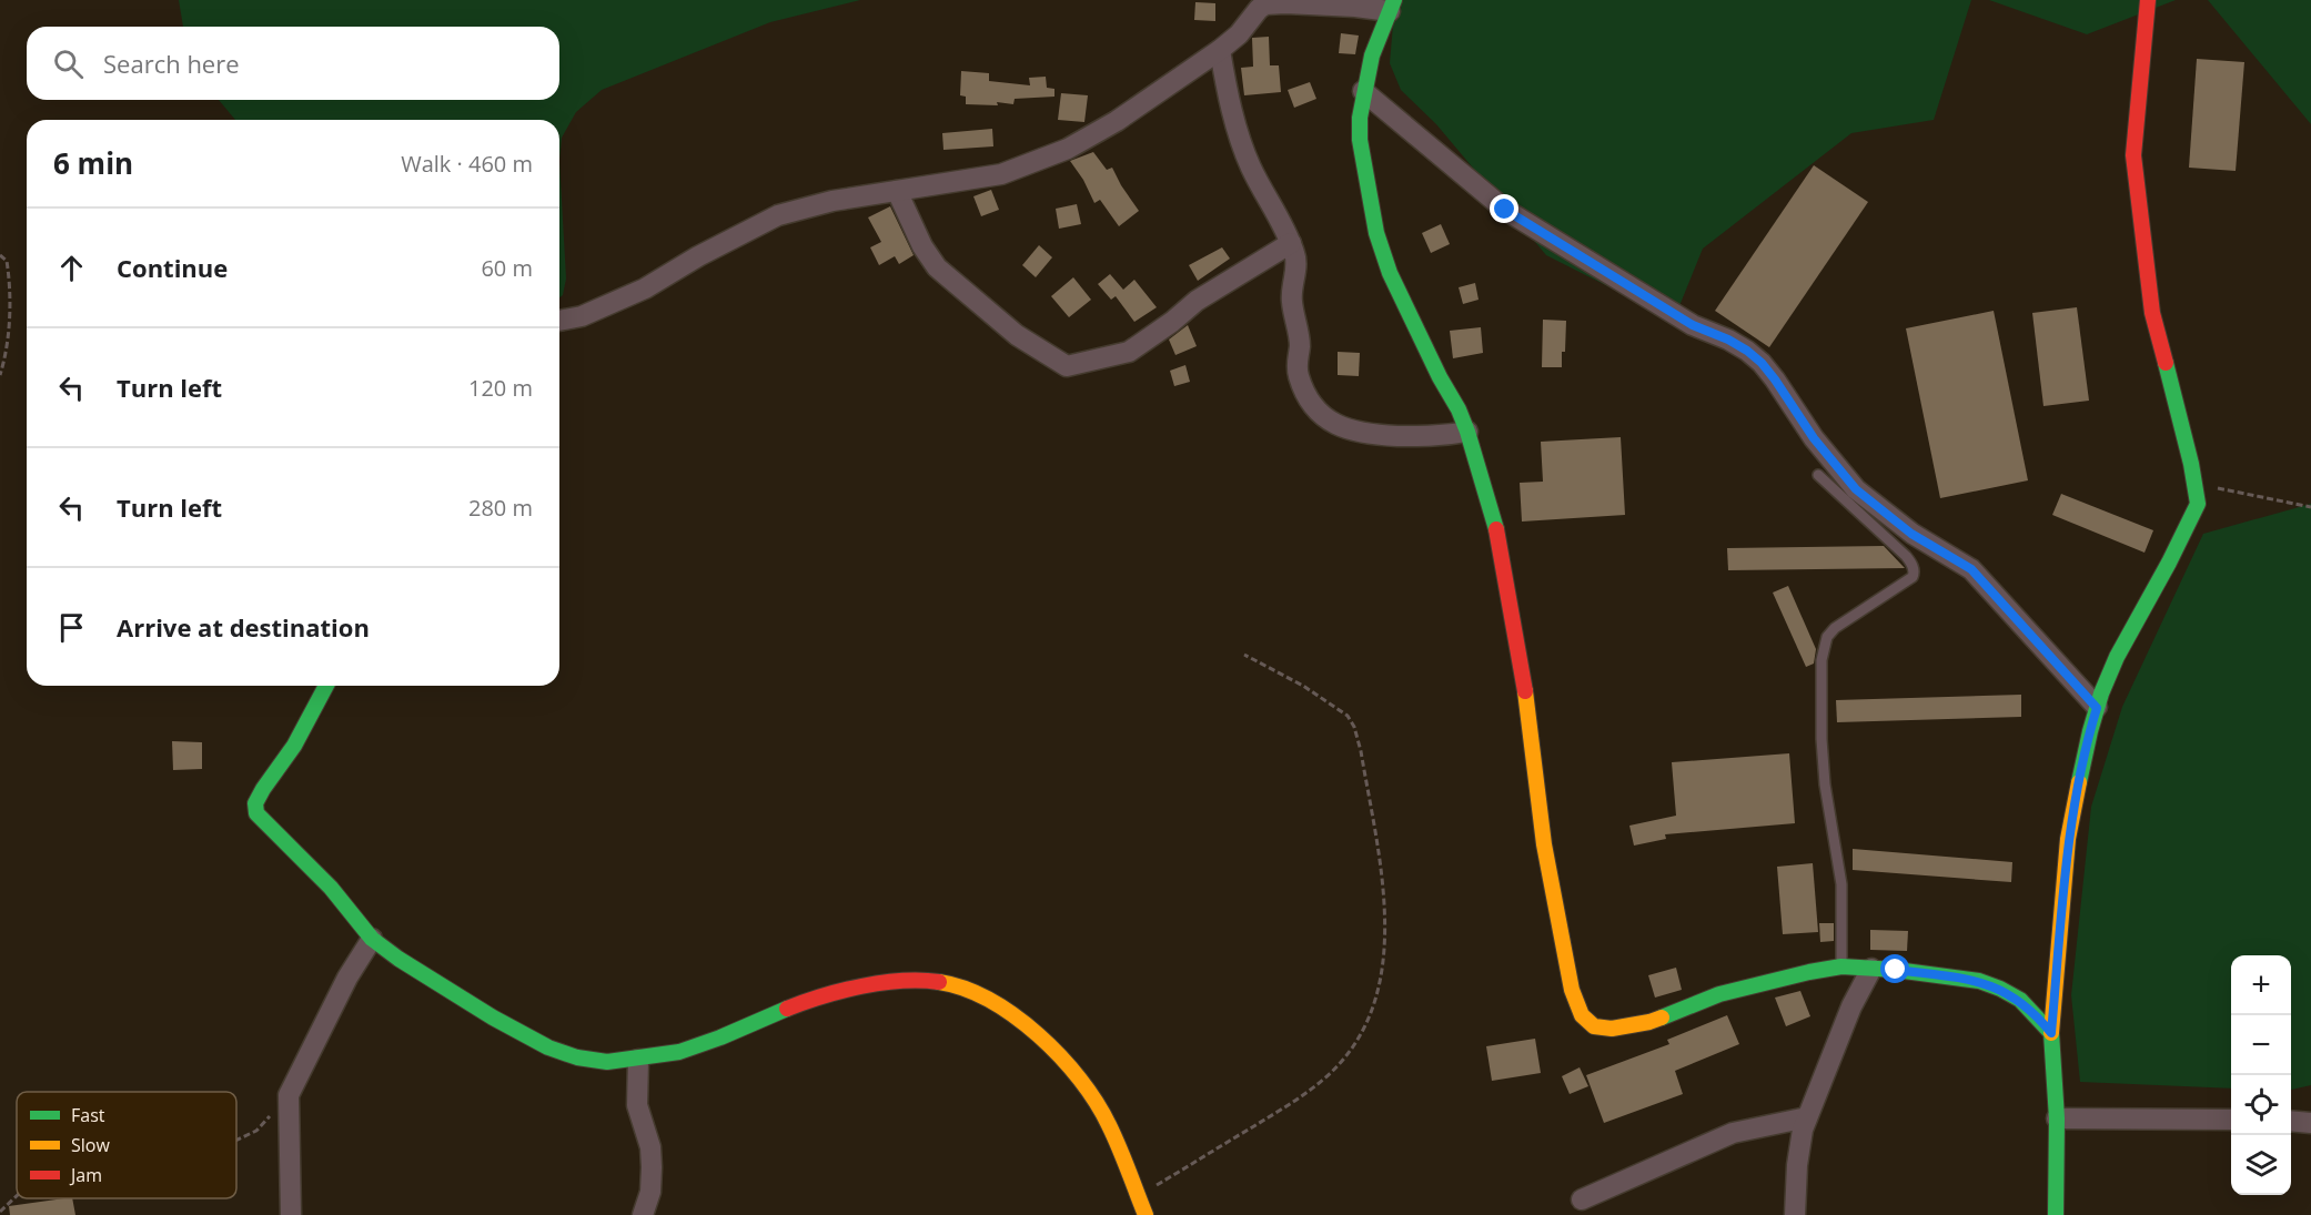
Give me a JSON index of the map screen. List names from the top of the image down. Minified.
{"legend":["Fast","Slow","Jam"],"page":{"search":"Search here","heading":["6 min","Walk · 460 m"],"list":[["Continue","60 m"],["Turn left","120 m"],["Turn left","280 m"],"Arrive at destination"],"map_buttons":["+","−"]}}
